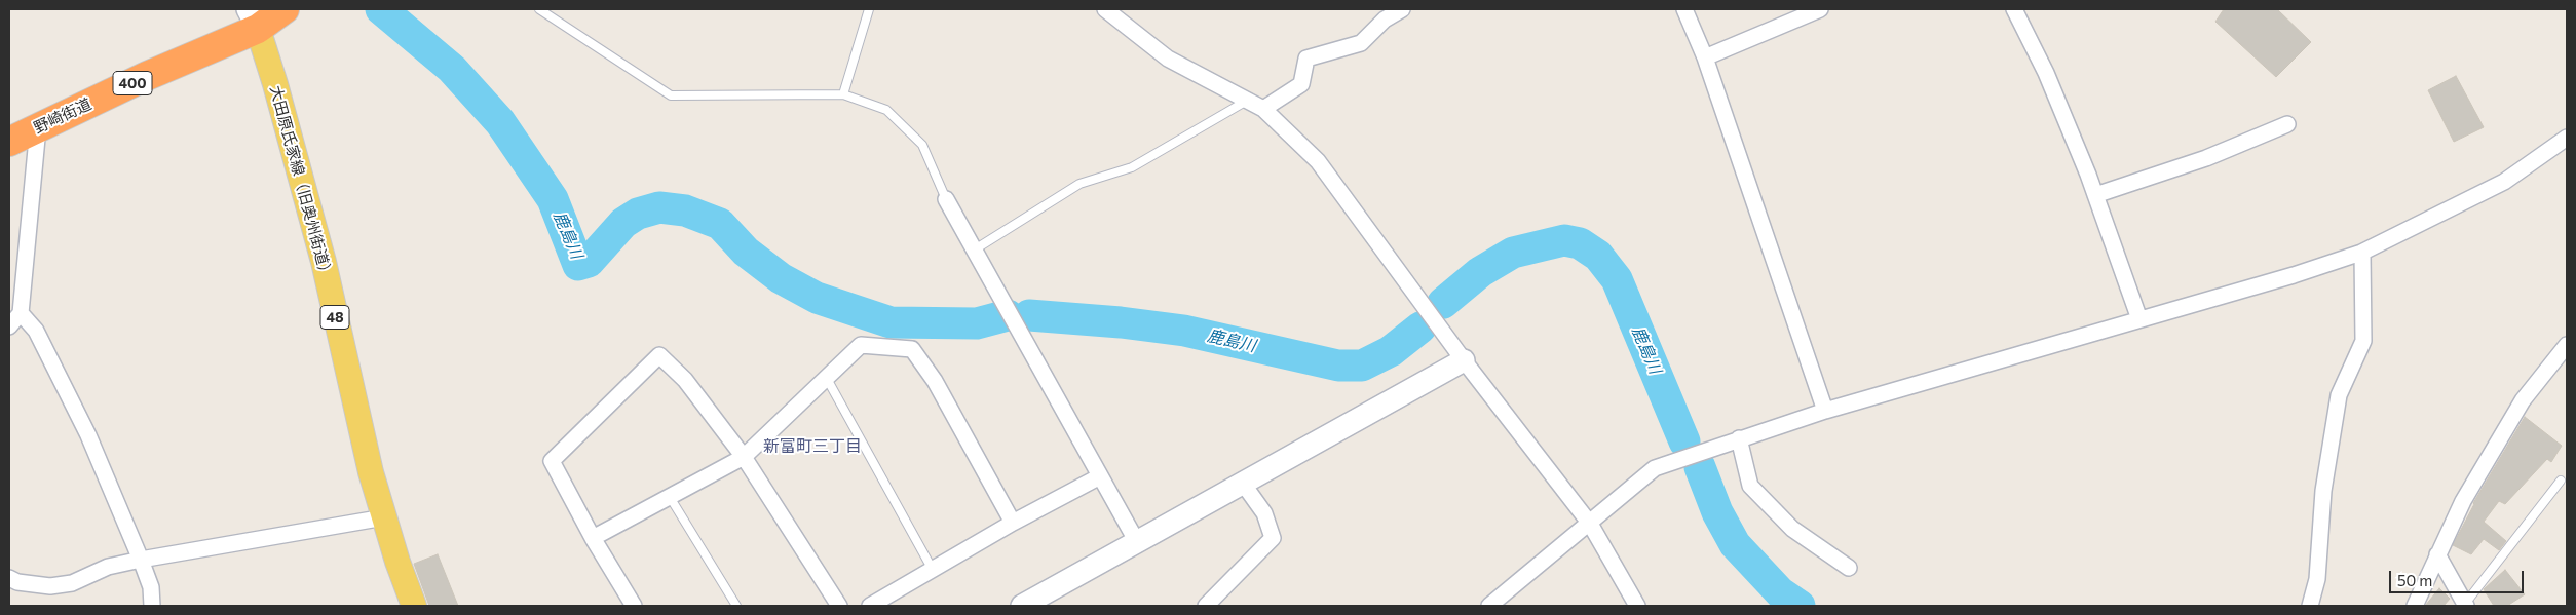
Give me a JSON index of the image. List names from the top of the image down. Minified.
{"streets":{"highway":["400","野崎街道"],"main road":["大田原氏家線（旧奥州街道）","48"]},"crossings":[["400","野崎街道"],["400","大田原氏家線（旧奥州街道）"],["野崎街道","大田原氏家線（旧奥州街道）"]],"districts":["新富町三丁目"],"water":["鹿島川"],"scale_bar":"50 m"}
